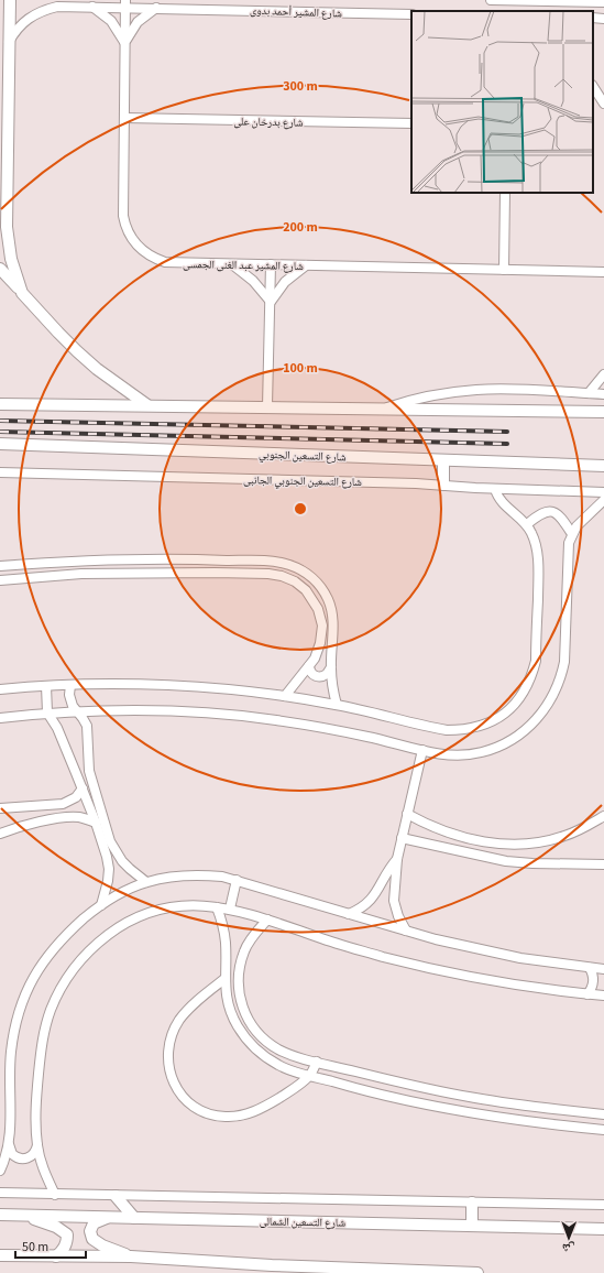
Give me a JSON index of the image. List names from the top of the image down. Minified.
{"streets":{"main road":["شارع التسعين الجنوبي","شارع التسعين الشمالى"],"street":["شارع المشير أحمد بدوى","شارع بدرخان على","شارع المشير عبد الغنى الجمسى","شارع التسعين الجنوبي الجانبى"]},"crossings":[["شارع المشير أحمد بدوى","شارع المشير عبد الغنى الجمسى"],["شارع بدرخان على","شارع المشير عبد الغنى الجمسى"]],"scale_bar":"50 m","north":"bottom","rings":["300 m","200 m","100 m"]}
